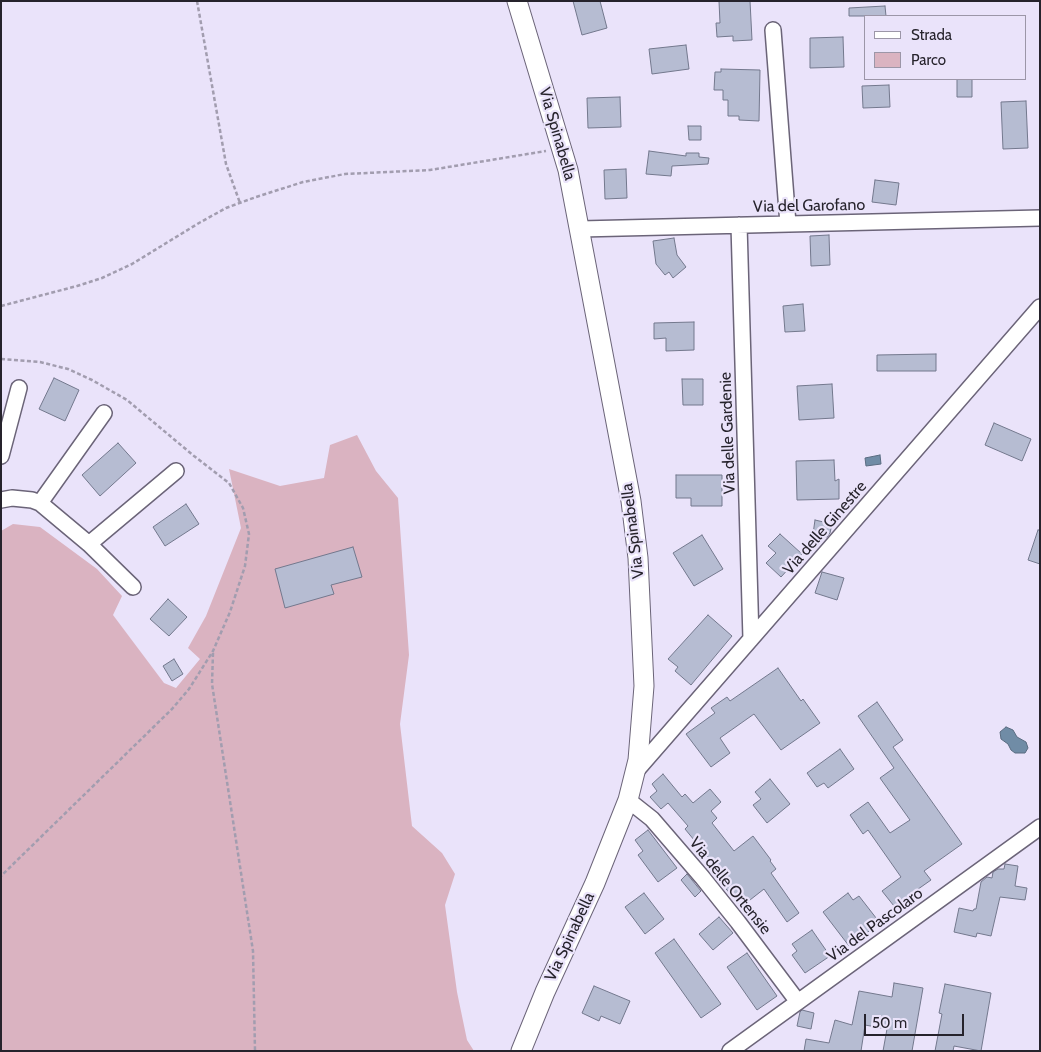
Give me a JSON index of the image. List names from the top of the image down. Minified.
{"streets":{"street":["Via Spinabella","Via del Garofano","Via delle Gardenie","Via delle Ginestre","Via delle Ortensie","Via del Pascolaro"]},"crossings":[["Via Spinabella","Via del Garofano"],["Via Spinabella","Via delle Ginestre"],["Via Spinabella","Via delle Ortensie"],["Via del Garofano","Via delle Gardenie"],["Via delle Gardenie","Via delle Ginestre"],["Via delle Ortensie","Via del Pascolaro"]],"legend":["Strada","Parco"],"scale_bar":"50 m"}
